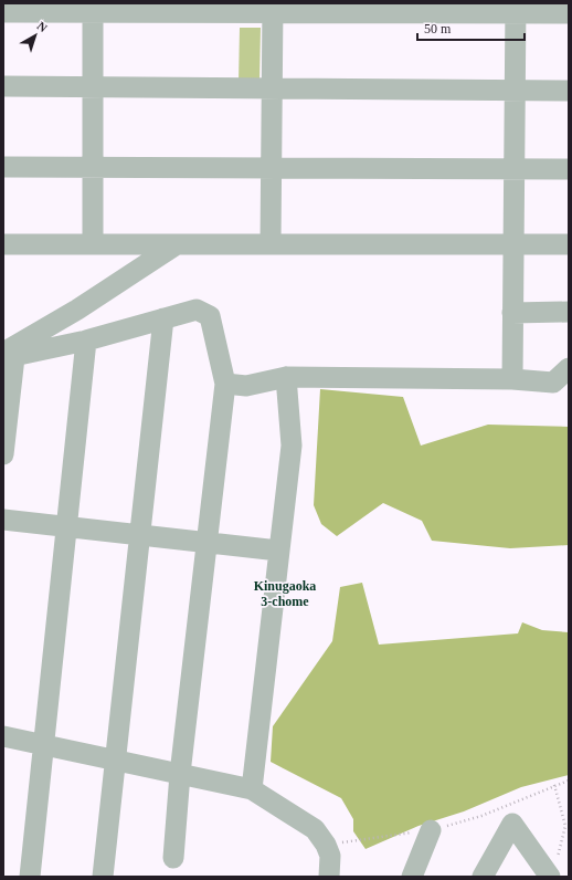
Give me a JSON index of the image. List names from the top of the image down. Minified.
{"districts":["Kinugaoka 3-chome"],"scale_bar":"50 m","north":"top right"}
